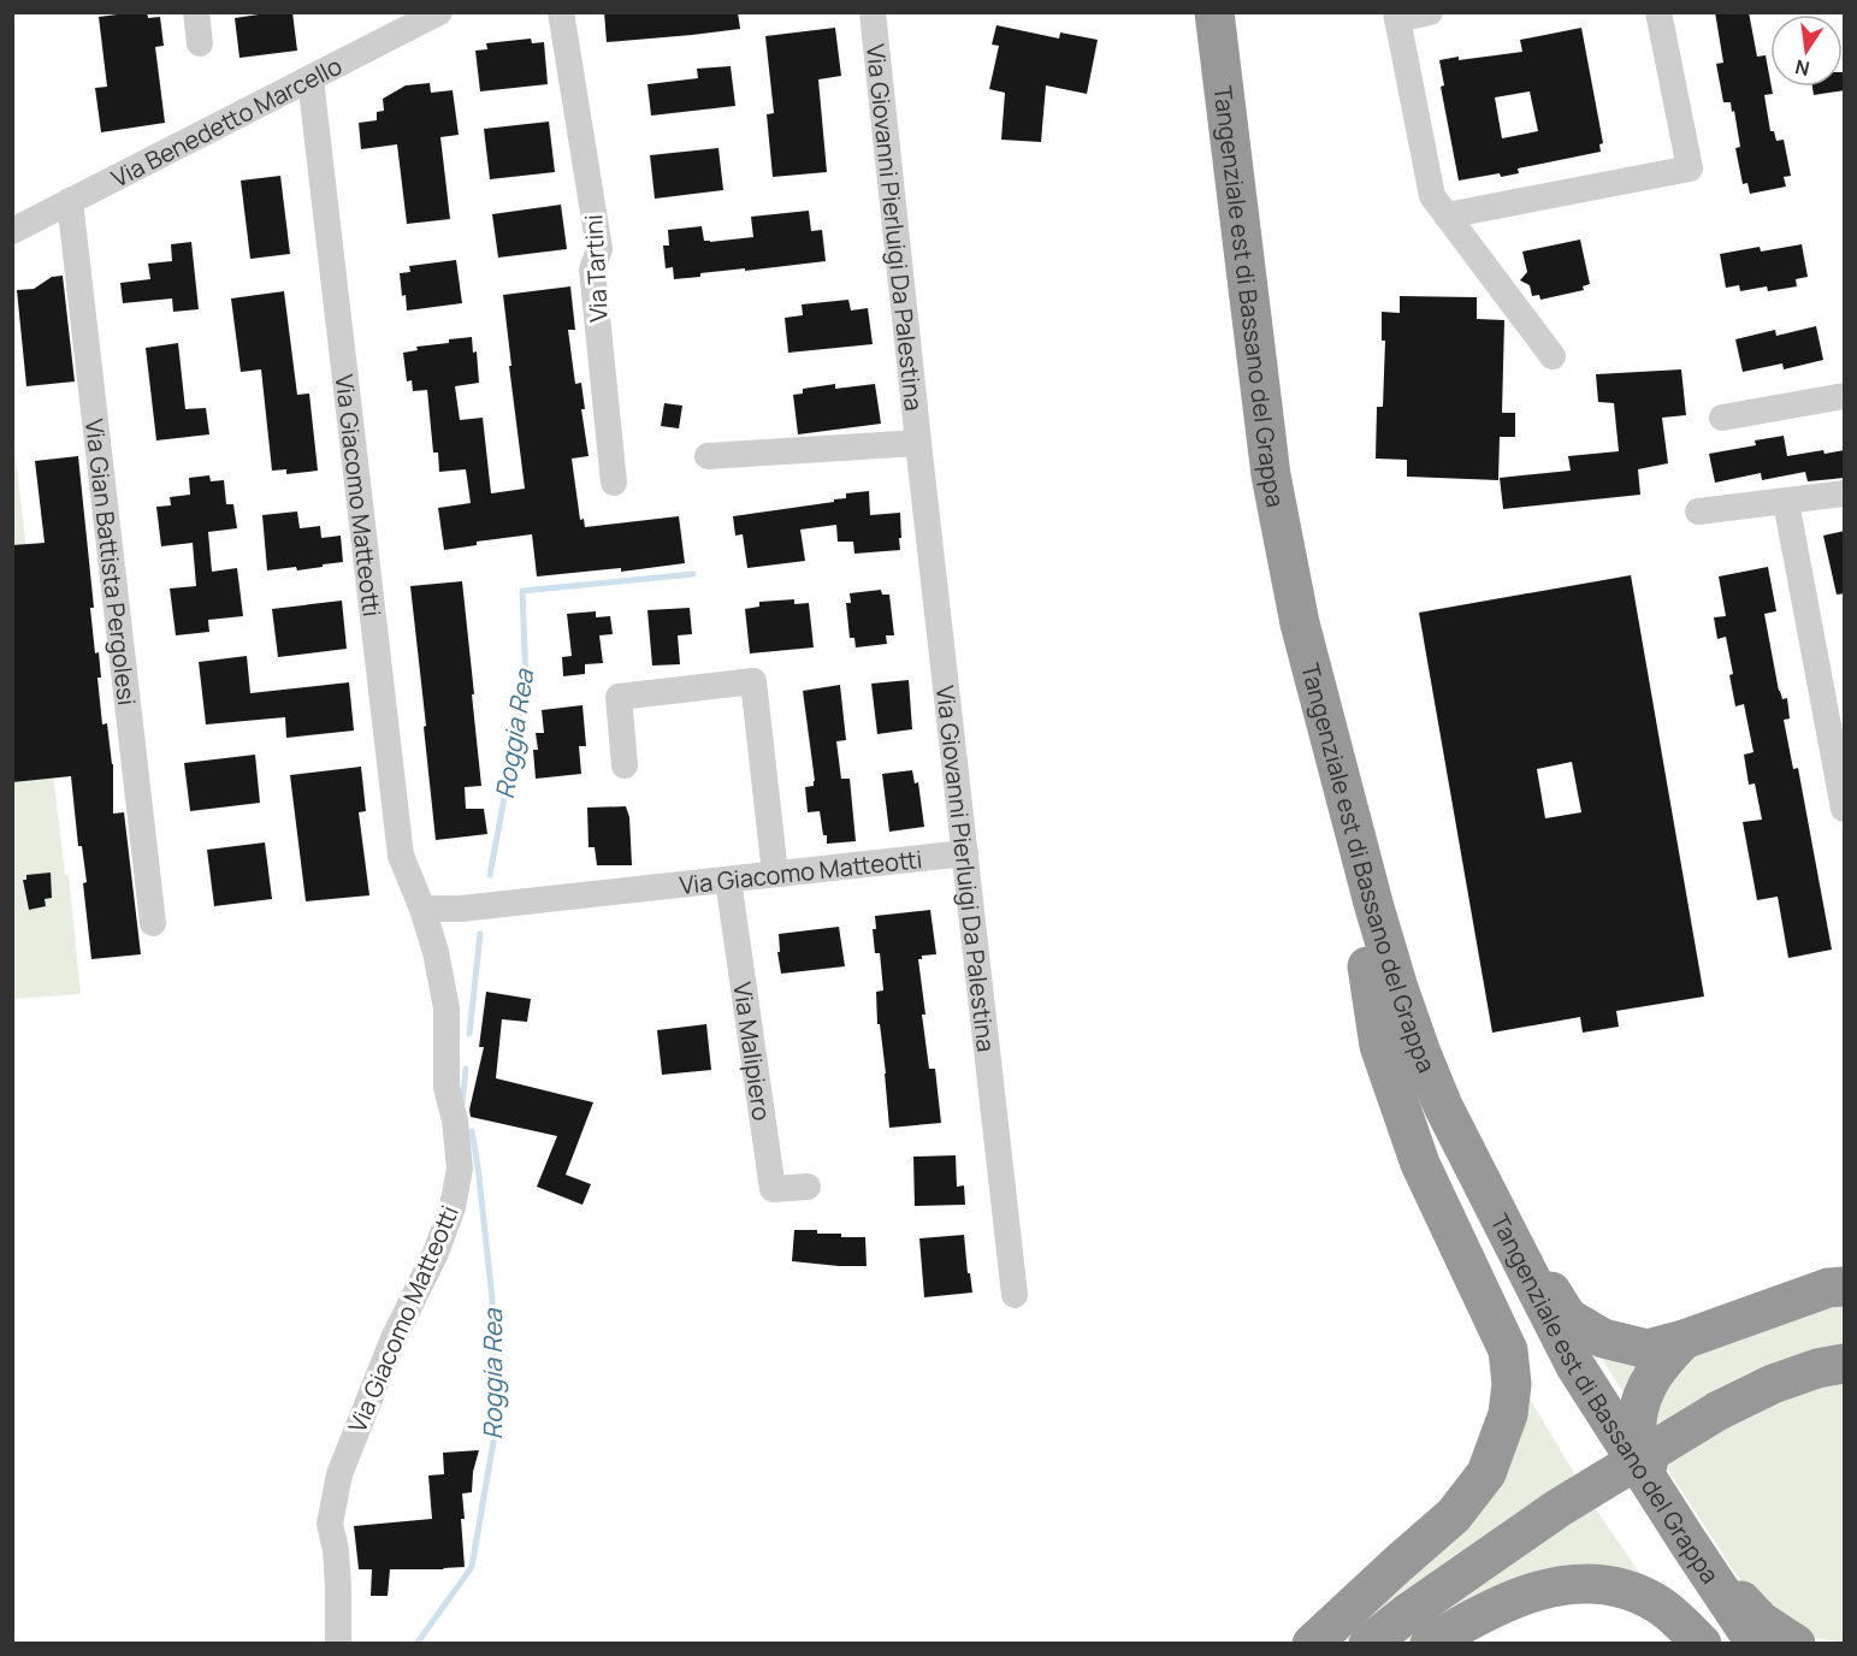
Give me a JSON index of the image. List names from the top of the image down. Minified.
{"streets":{"highway":["Tangenziale est di Bassano del Grappa"],"street":["Via Benedetto Marcello","Via Giovanni Pierluigi Da Palestina","Via Tartini","Via Giacomo Matteotti","Via Gian Battista Pergolesi","Via Malipiero"]},"crossings":[["Via Benedetto Marcello","Via Giacomo Matteotti"],["Via Benedetto Marcello","Via Gian Battista Pergolesi"],["Via Giovanni Pierluigi Da Palestina","Via Giacomo Matteotti"],["Via Giacomo Matteotti","Via Malipiero"]],"water":["Roggia Rea"],"north":"bottom"}
